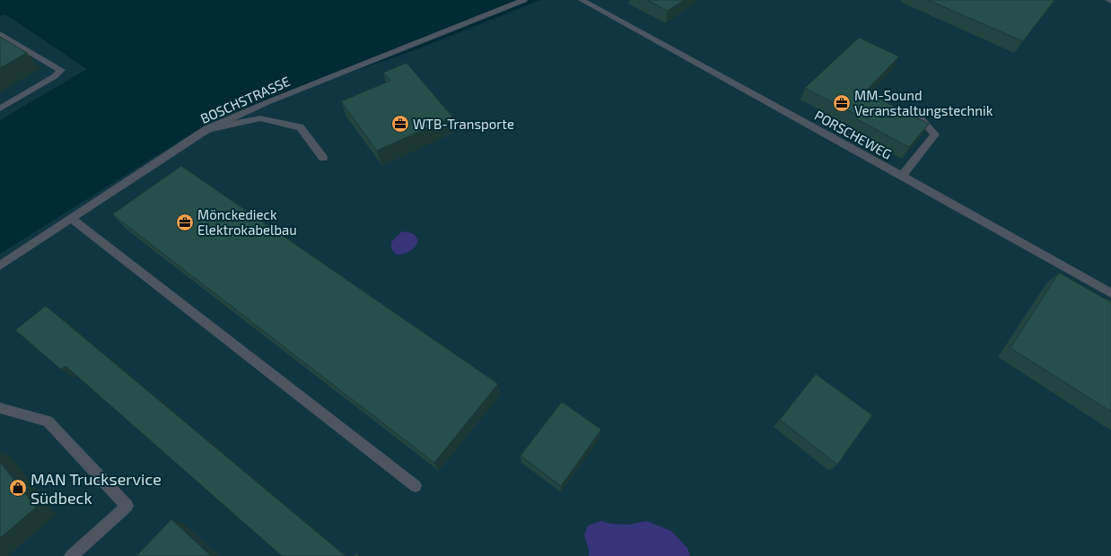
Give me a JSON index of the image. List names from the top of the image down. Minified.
{"streets":{"street":["BOSCHSTRASSE","PORSCHEWEG"]},"places":{"office":["MM-Sound Veranstaltungstechnik","WTB-Transporte","Mönckedieck Elektrokabelbau"],"shop":["MAN Truckservice Südbeck"]}}
